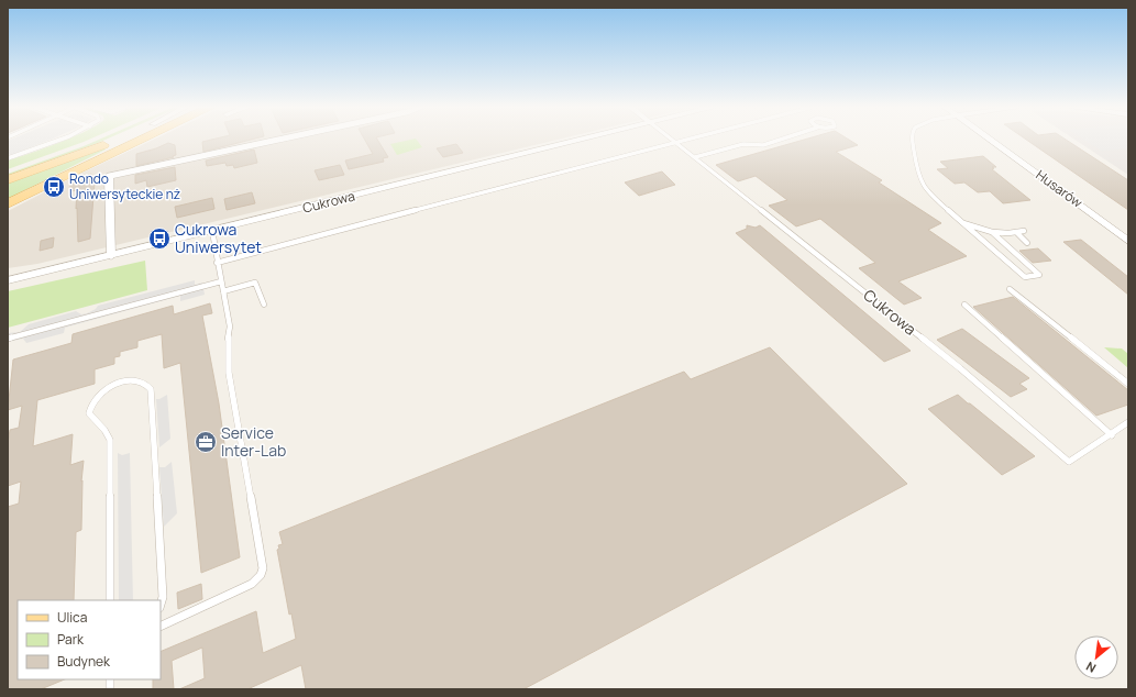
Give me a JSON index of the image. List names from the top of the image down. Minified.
{"streets":{"street":["Husarów","Cukrowa"]},"places":{"bus stop":["Rondo Uniwersyteckie nż","Cukrowa Uniwersytet"],"office":["Service Inter-Lab"]},"legend":["Ulica","Park","Budynek"],"north":"bottom left"}
